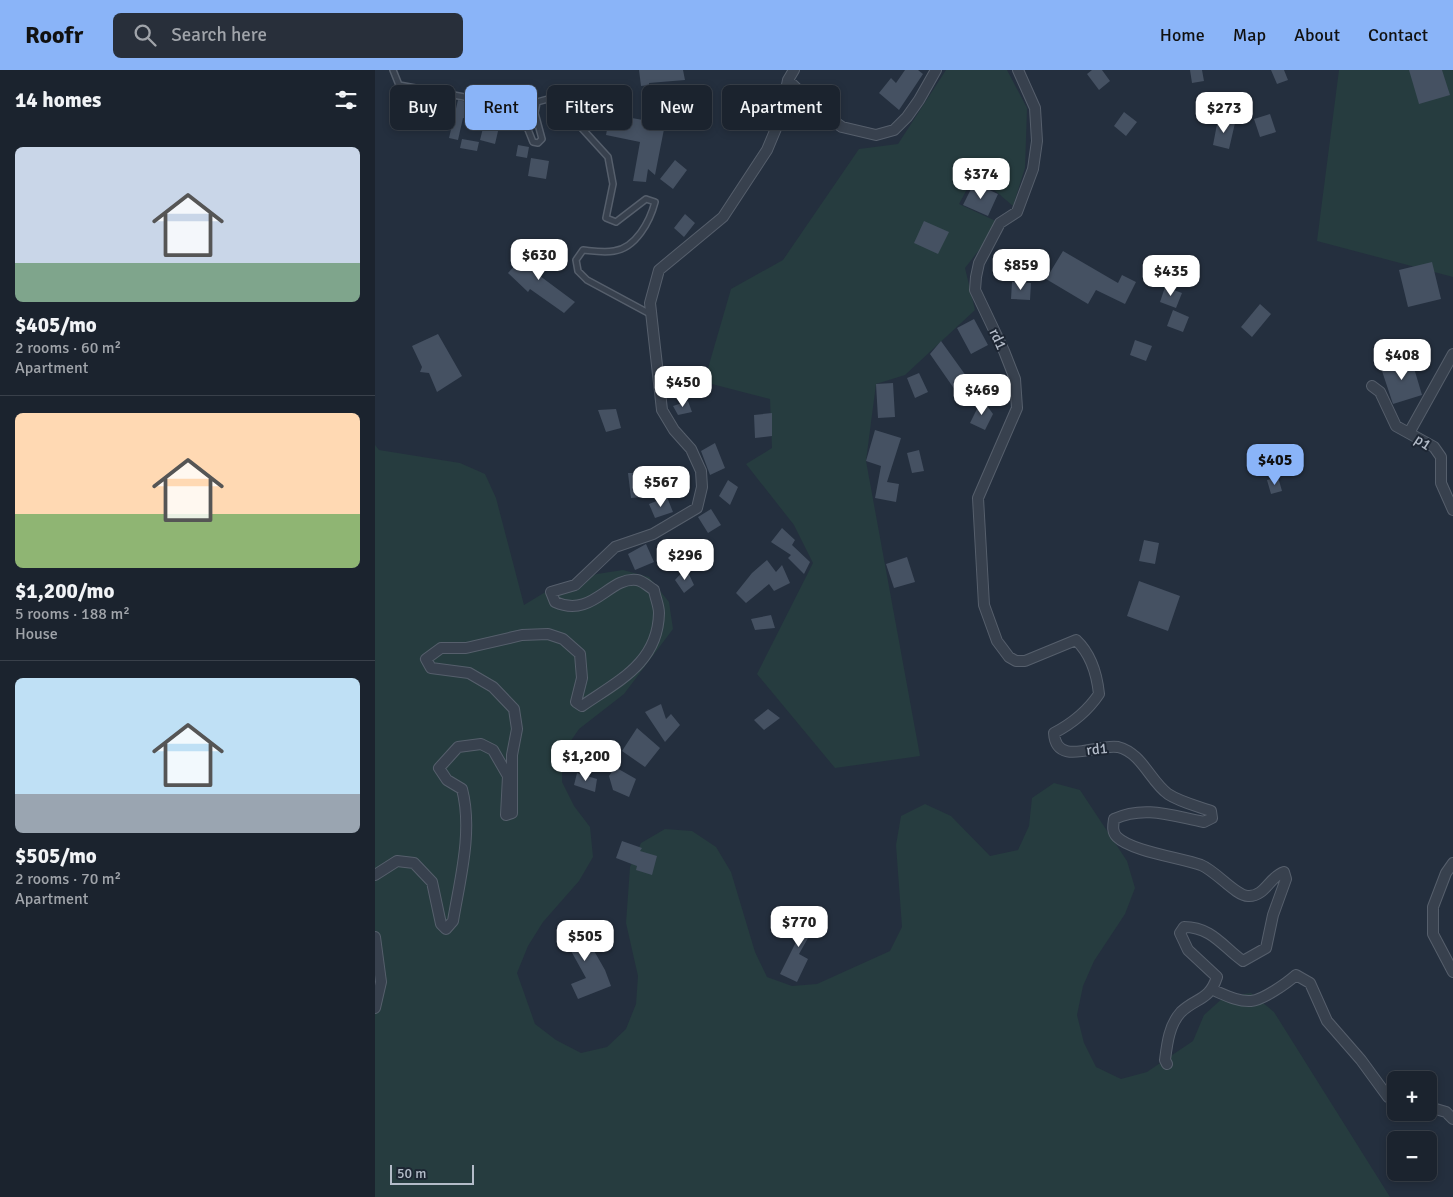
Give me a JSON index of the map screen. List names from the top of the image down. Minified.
{"streets":{"street":["rd1","p1"]},"scale_bar":"50 m","page":{"header":"Roofr","search":"Search here","nav":["Home","Map","About","Contact"],"heading":"14 homes","chip":["Buy","Rent","Filters","New","Apartment"],"price":["$273","$374","$630","$859","$435","$408","$450","$469","$405","$567","$296","$1,200","$770","$505"],"list":[{"name":"$405/mo","note":"2 rooms · 60 m² · Apartment"},{"name":"$1,200/mo","note":"5 rooms · 188 m² · House"},{"name":"$505/mo","note":"2 rooms · 70 m² · Apartment"}],"map_buttons":["+","−"],"scale":"50 m"}}
